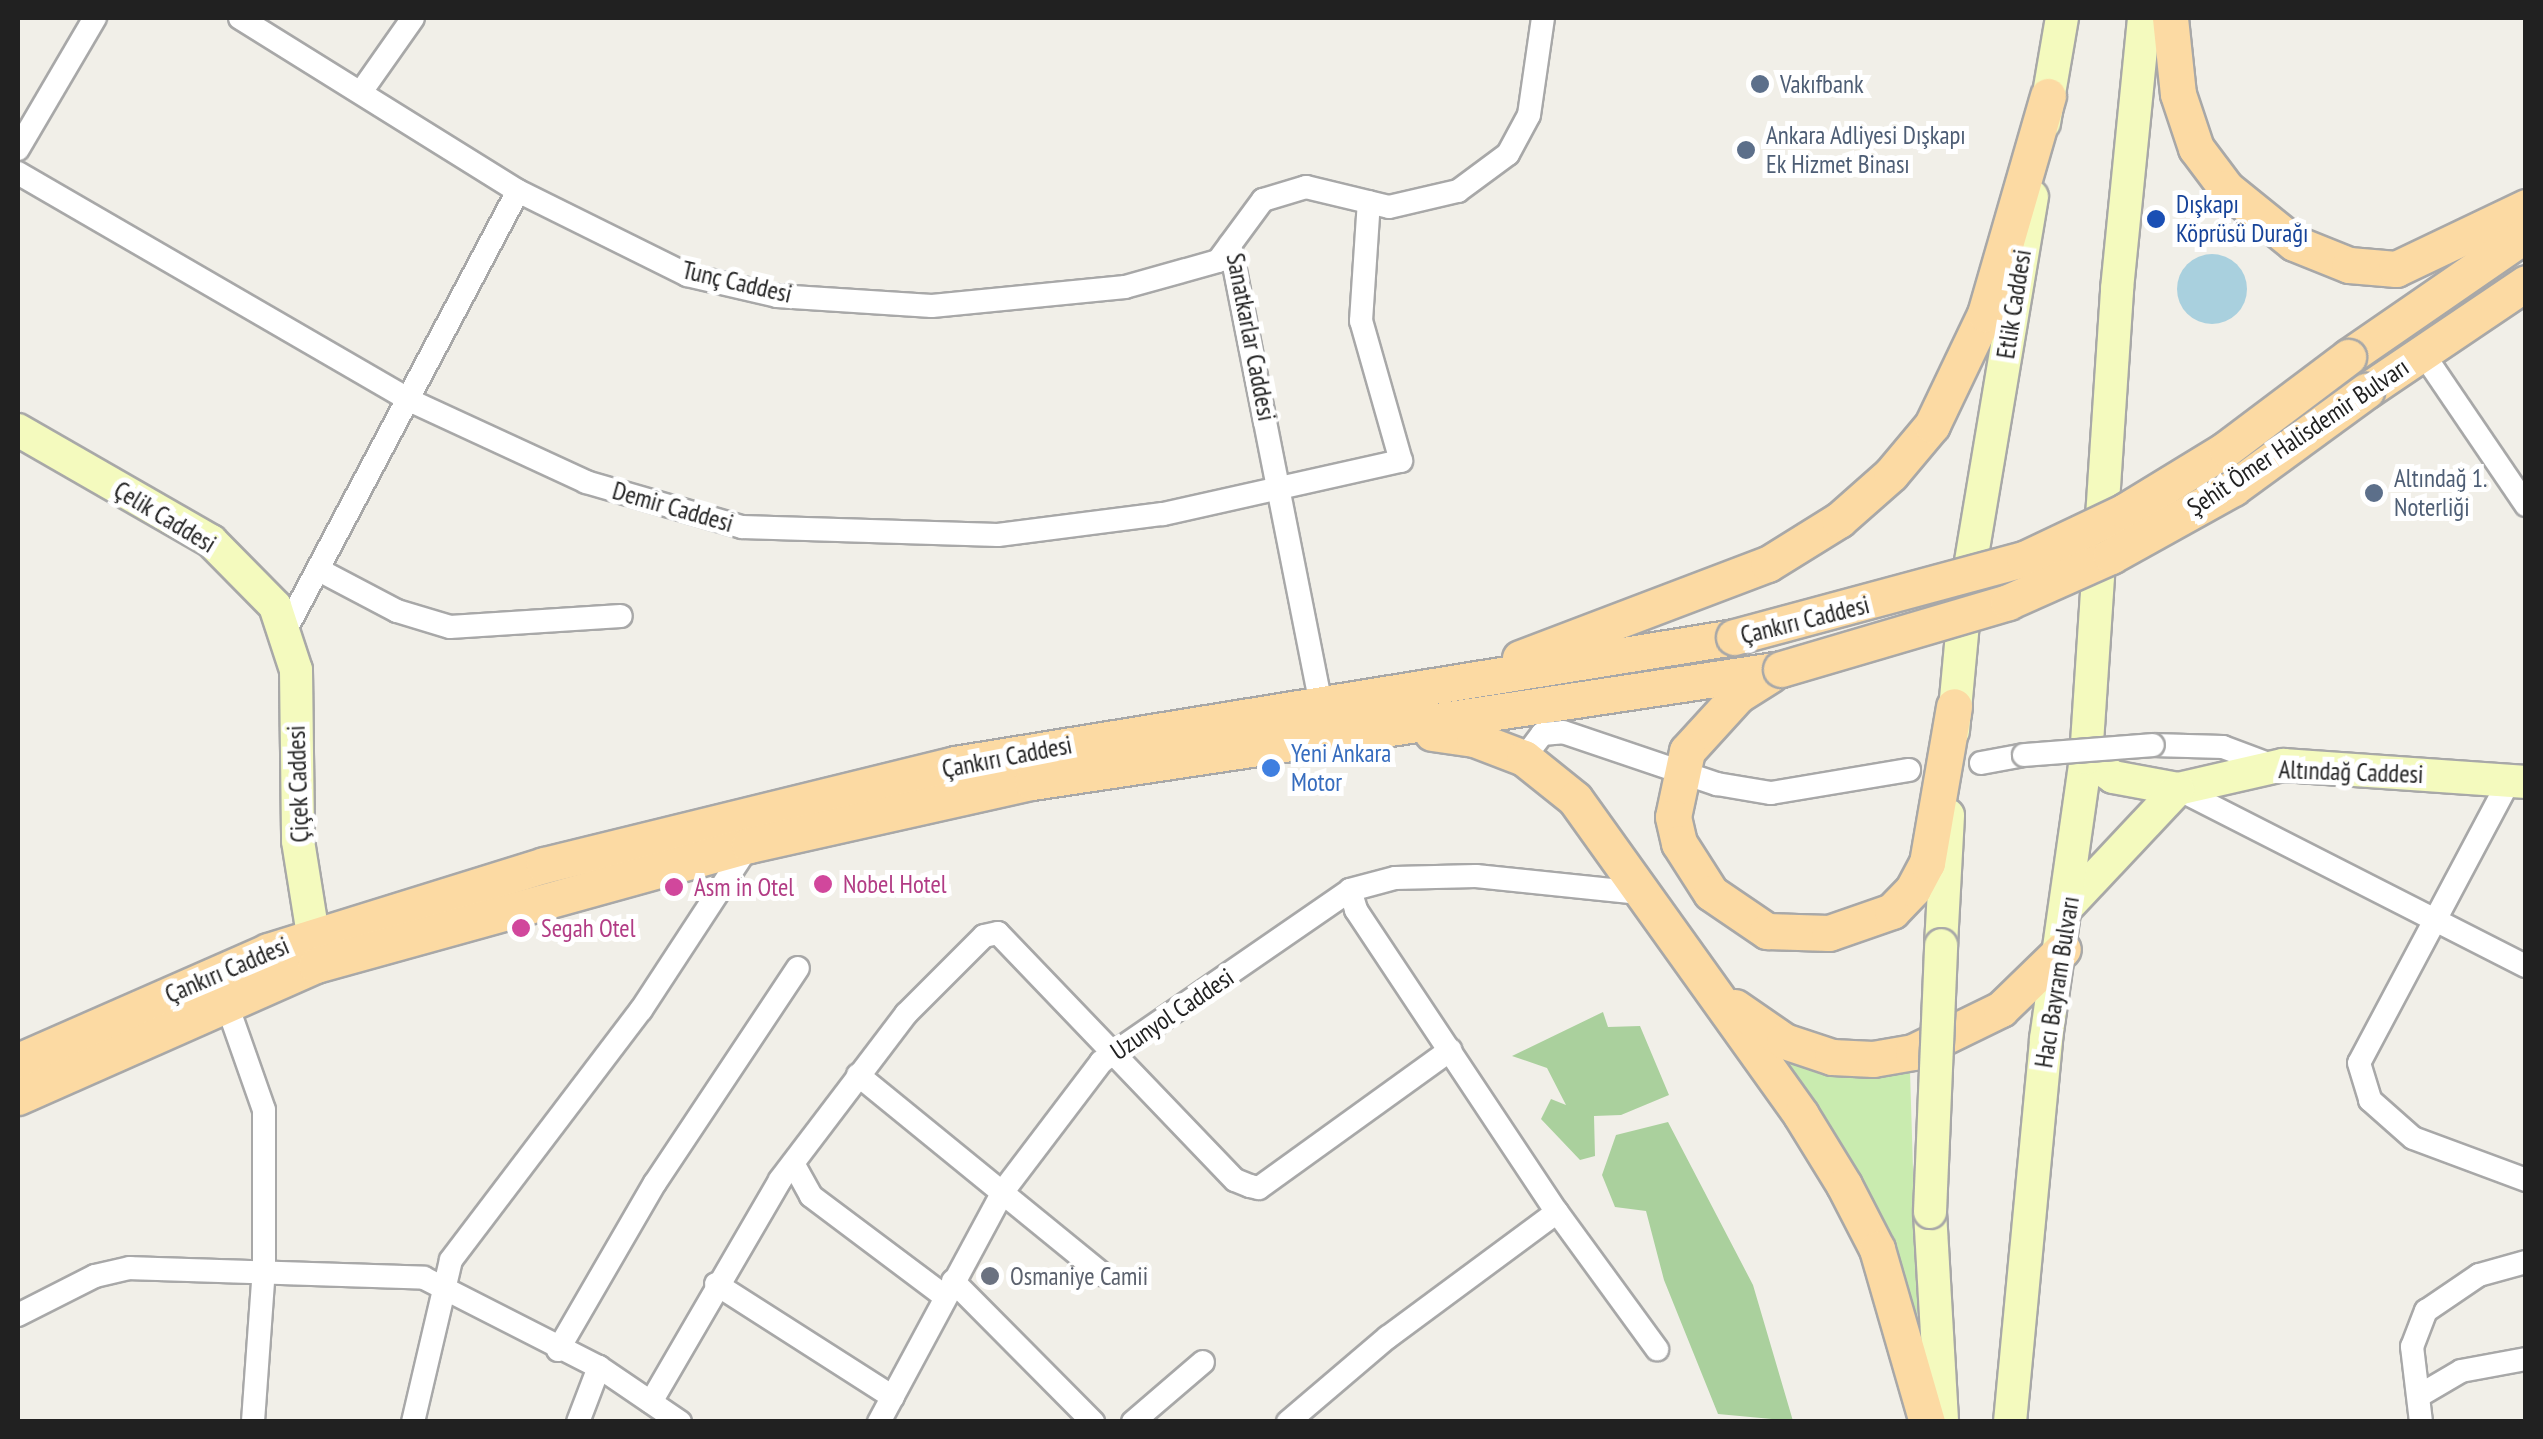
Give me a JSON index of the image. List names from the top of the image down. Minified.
{"streets":{"main road":["Etlik Caddesi","Şehit Ömer Halisdemir Bulvarı","Çelik Caddesi","Çankırı Caddesi","Altındağ Caddesi","Çiçek Caddesi","Hacı Bayram Bulvarı"],"street":["Tunç Caddesi","Sanatkarlar Caddesi","Demir Caddesi","Uzunyol Caddesi"]},"crossings":[["Tunç Caddesi","Sanatkarlar Caddesi"],["Sanatkarlar Caddesi","Demir Caddesi"],["Sanatkarlar Caddesi","Çankırı Caddesi"],["Şehit Ömer Halisdemir Bulvarı","Çankırı Caddesi"],["Çelik Caddesi","Çiçek Caddesi"],["Çankırı Caddesi","Çiçek Caddesi"],["Altındağ Caddesi","Hacı Bayram Bulvarı"]],"places":["Vakıfbank","Ankara Adliyesi Dışkapı Ek Hizmet Binası","Dışkapı Köprüsü Durağı","Altındağ 1. Noterliği","Yeni Ankara Motor","Nobel Hotel","Asm in Otel","Segah Otel","Osmaniye Camii"]}
